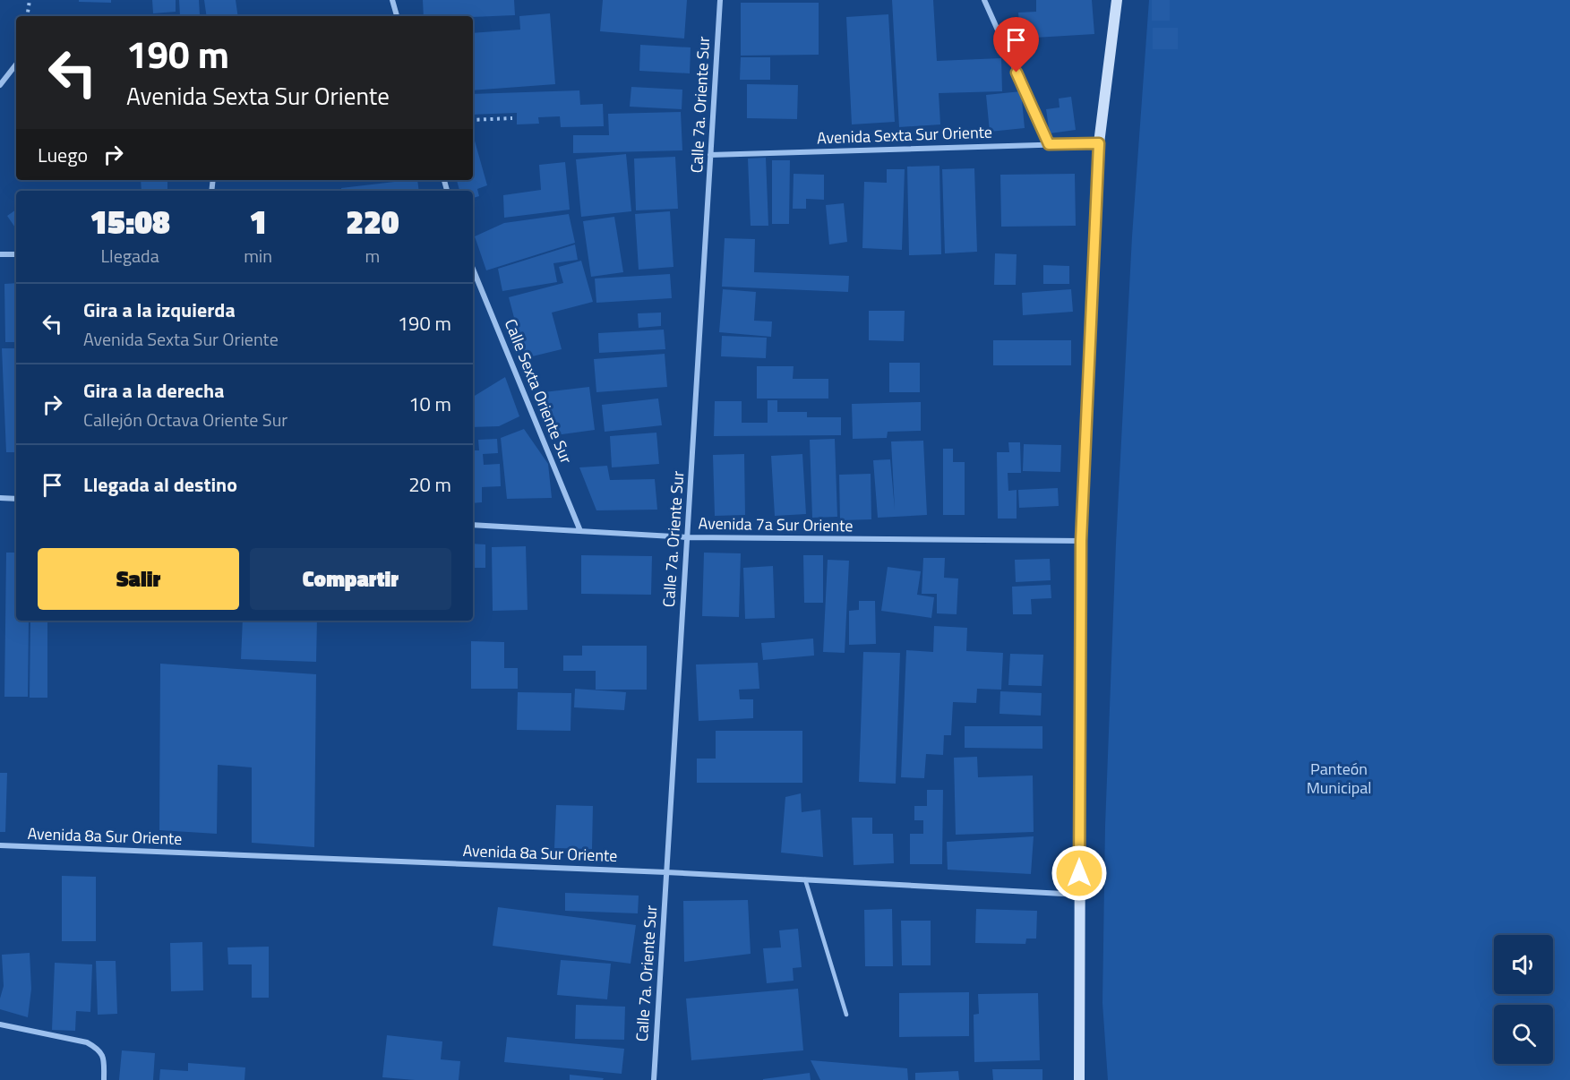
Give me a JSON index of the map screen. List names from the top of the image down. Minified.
{"streets":{"street":["Calle 7a. Oriente Sur","Avenida Sexta Sur Oriente","Calle Sexta Oriente Sur","Avenida 7a Sur Oriente","Avenida 8a Sur Oriente"]},"crossings":[["Calle 7a. Oriente Sur","Avenida Sexta Sur Oriente"],["Calle 7a. Oriente Sur","Avenida 7a Sur Oriente"],["Calle 7a. Oriente Sur","Avenida 8a Sur Oriente"],["Calle Sexta Oriente Sur","Avenida 7a Sur Oriente"]],"parks":["Panteón Municipal"],"page":{"turn":["190 m","Avenida Sexta Sur Oriente"],"then":"Luego","eta":["15:08","Llegada","1","min","220","m"],"list":[{"name":"Gira a la izquierda","note":"Avenida Sexta Sur Oriente","value":"190 m"},{"name":"Gira a la derecha","note":"Callejón Octava Oriente Sur","value":"10 m"},{"name":"Llegada al destino","value":"20 m"}],"buttons":["Salir","Compartir"]}}
